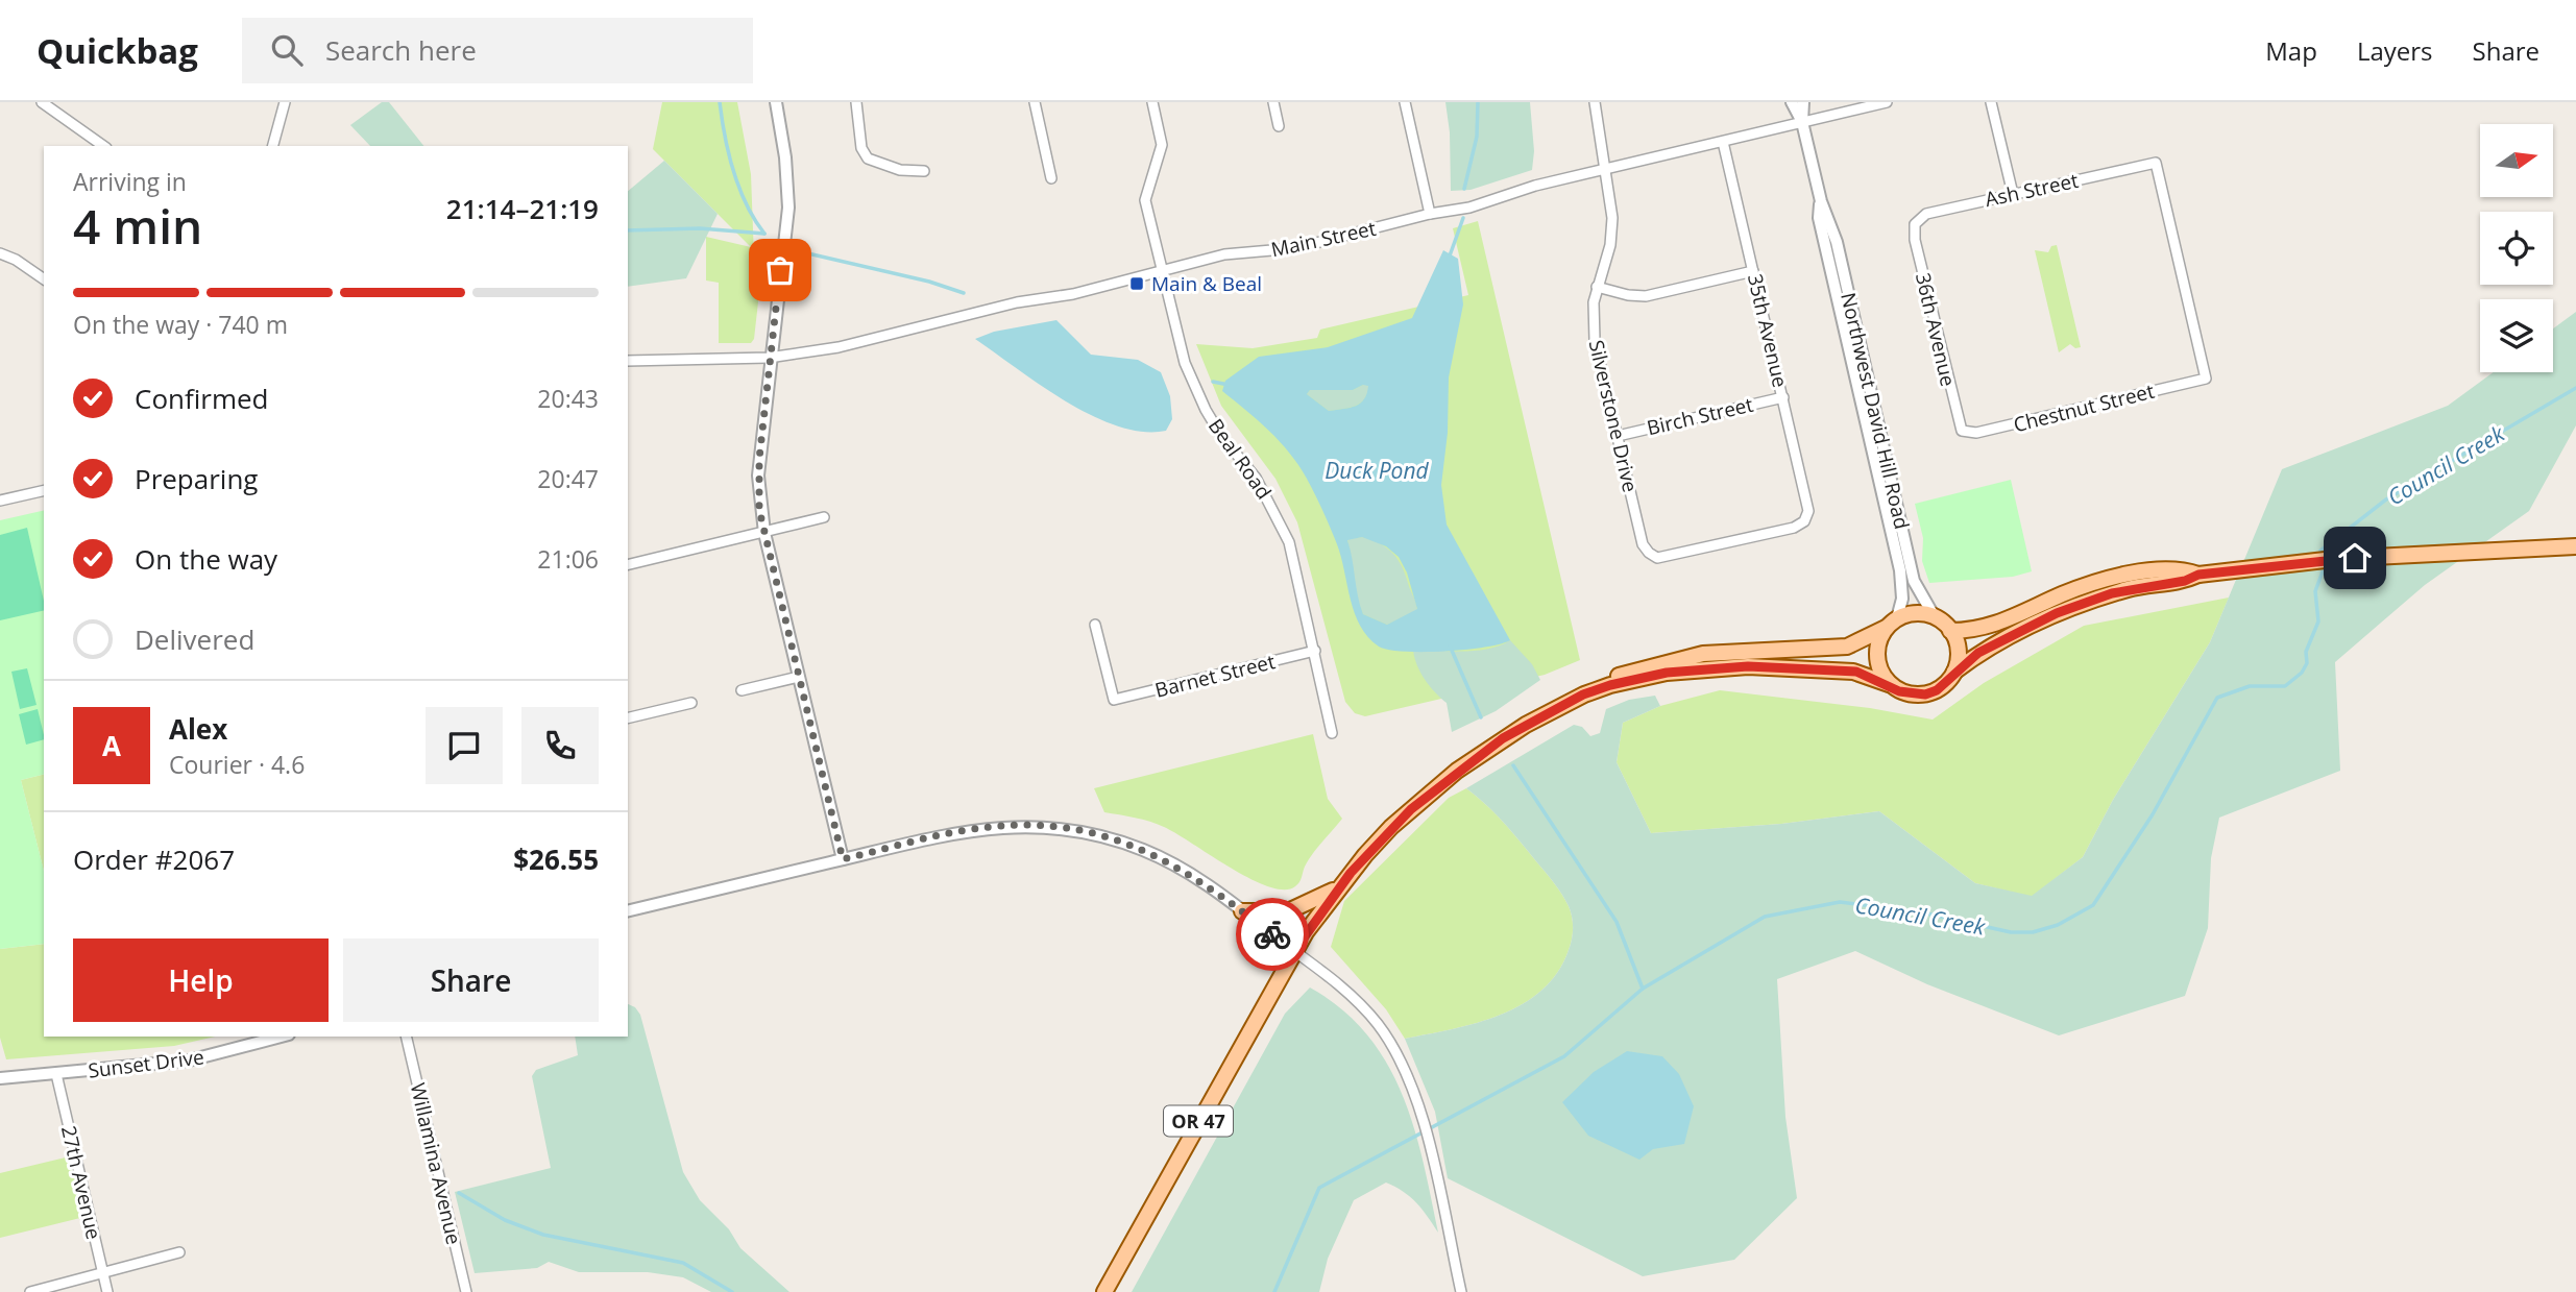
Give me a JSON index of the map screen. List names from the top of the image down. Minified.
{"streets":{"main road":["OR 47"],"street":["Ash Street","Main Street","36th Avenue","35th Avenue","Chestnut Street","Northwest David Hill Road","Silverstone Drive","Birch Street","Beal Road","Barnet Street","Sunset Drive","Willamina Avenue","27th Avenue"]},"crossings":[["Ash Street","36th Avenue"],["Ash Street","Chestnut Street"],["Main Street","35th Avenue"],["Main Street","Northwest David Hill Road"],["Main Street","Silverstone Drive"],["Main Street","Beal Road"],["36th Avenue","Chestnut Street"],["35th Avenue","Silverstone Drive"],["35th Avenue","Birch Street"],["Northwest David Hill Road","OR 47"],["Silverstone Drive","Birch Street"],["Beal Road","Barnet Street"],["Sunset Drive","27th Avenue"]],"water":["Council Creek","Duck Pond"],"places":{"transit":["Main & Beal"]},"north":"right","page":{"header":"Quickbag","search":"Search here","nav":["Map","Layers","Share"],"heading":["4 min","Arriving in","21:14–21:19"],"panel":["Alex","Courier · 4.6","Order #2067","$26.55"],"bar":"On the way · 740 m","list":[["Confirmed","20:43"],["Preparing","20:47"],["On the way","21:06"],"Delivered"],"round":"A","buttons":["Help","Share"]}}
